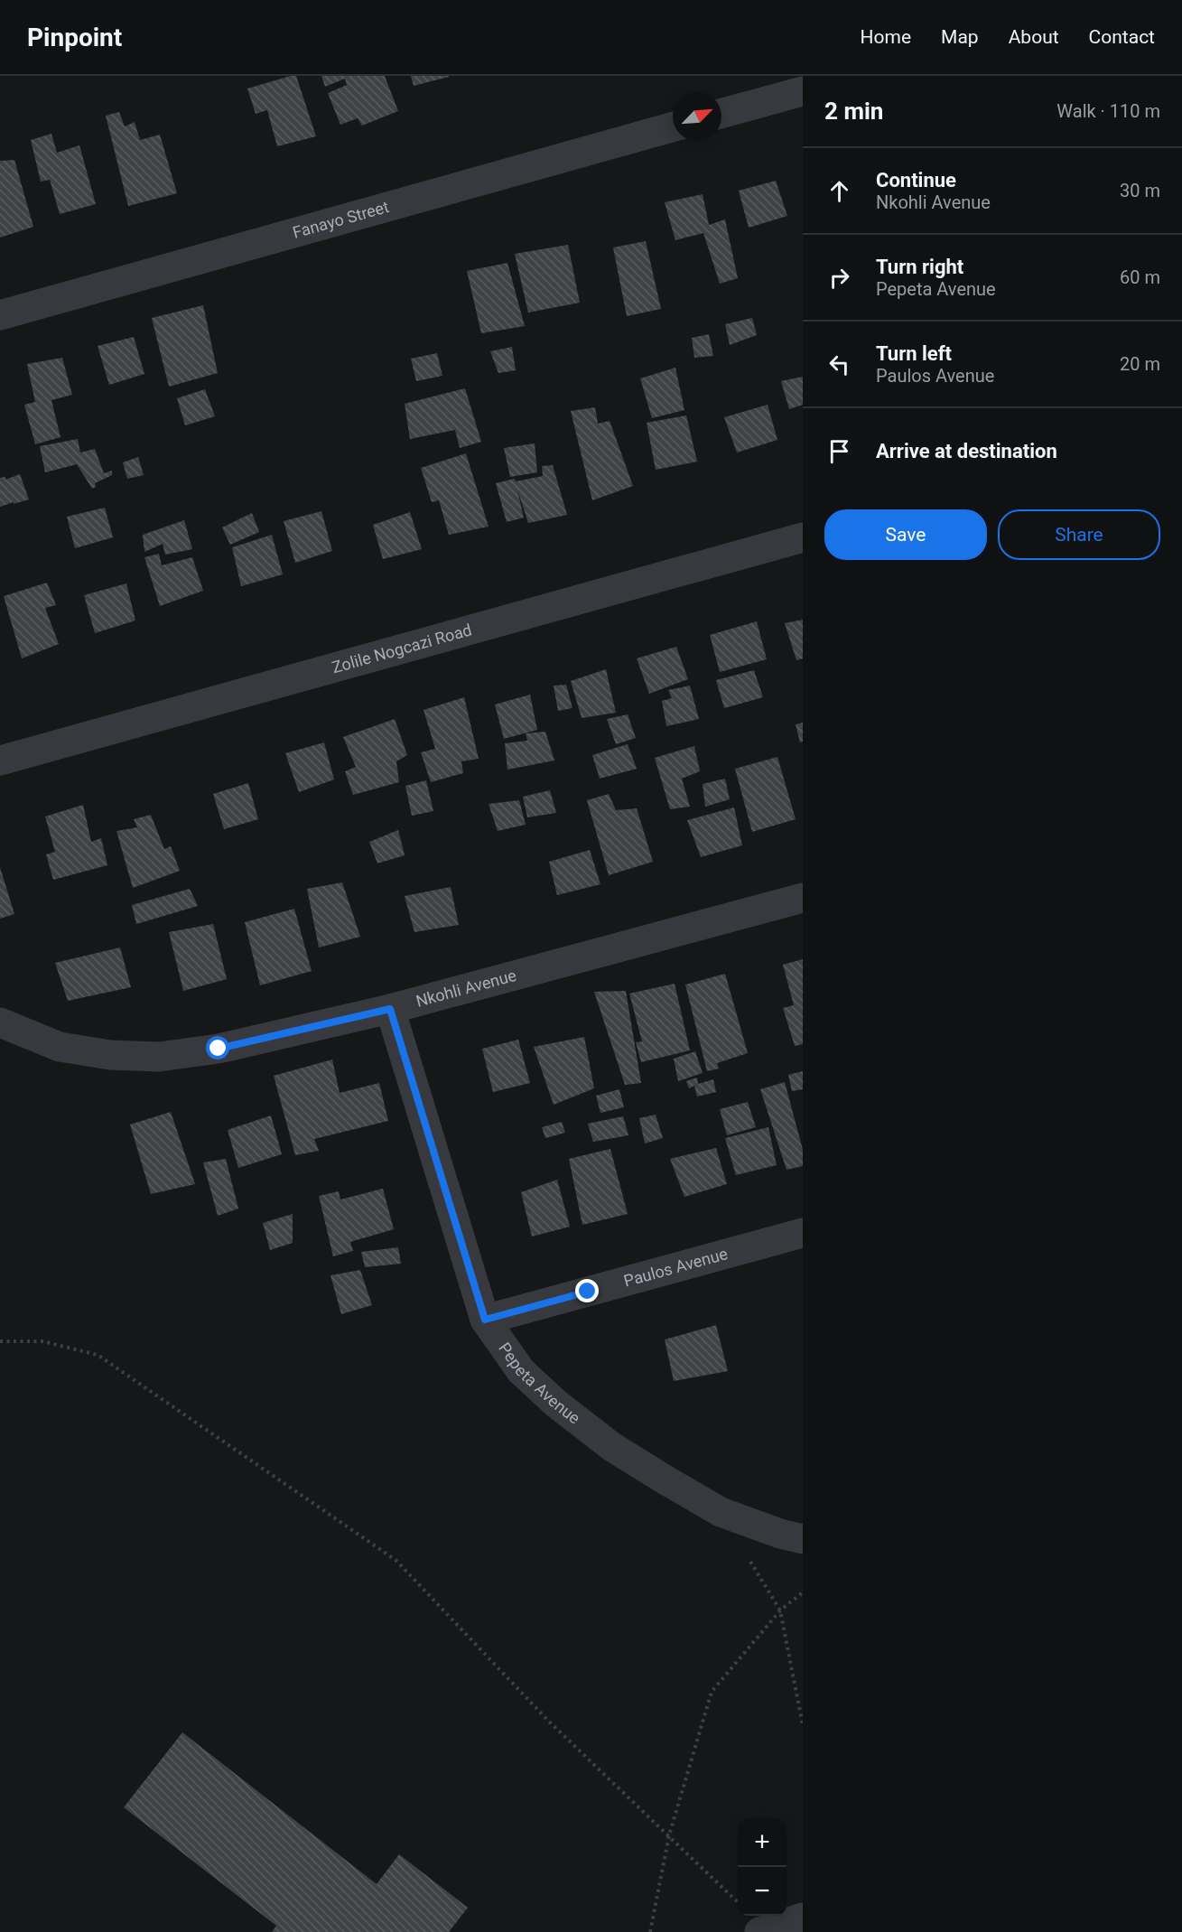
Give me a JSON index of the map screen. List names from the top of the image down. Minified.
{"streets":{"street":["Fanayo Street","Zolile Nogcazi Road","Nkohli Avenue","Paulos Avenue","Pepeta Avenue"]},"crossings":[["Nkohli Avenue","Pepeta Avenue"],["Paulos Avenue","Pepeta Avenue"]],"north":"top right","page":{"header":"Pinpoint","nav":["Home","Map","About","Contact"],"heading":["2 min","Walk · 110 m"],"list":[["Continue","Nkohli Avenue","30 m"],["Turn right","Pepeta Avenue","60 m"],["Turn left","Paulos Avenue","20 m"],"Arrive at destination"],"buttons":["Save","Share"],"map_buttons":["+","−"]}}
